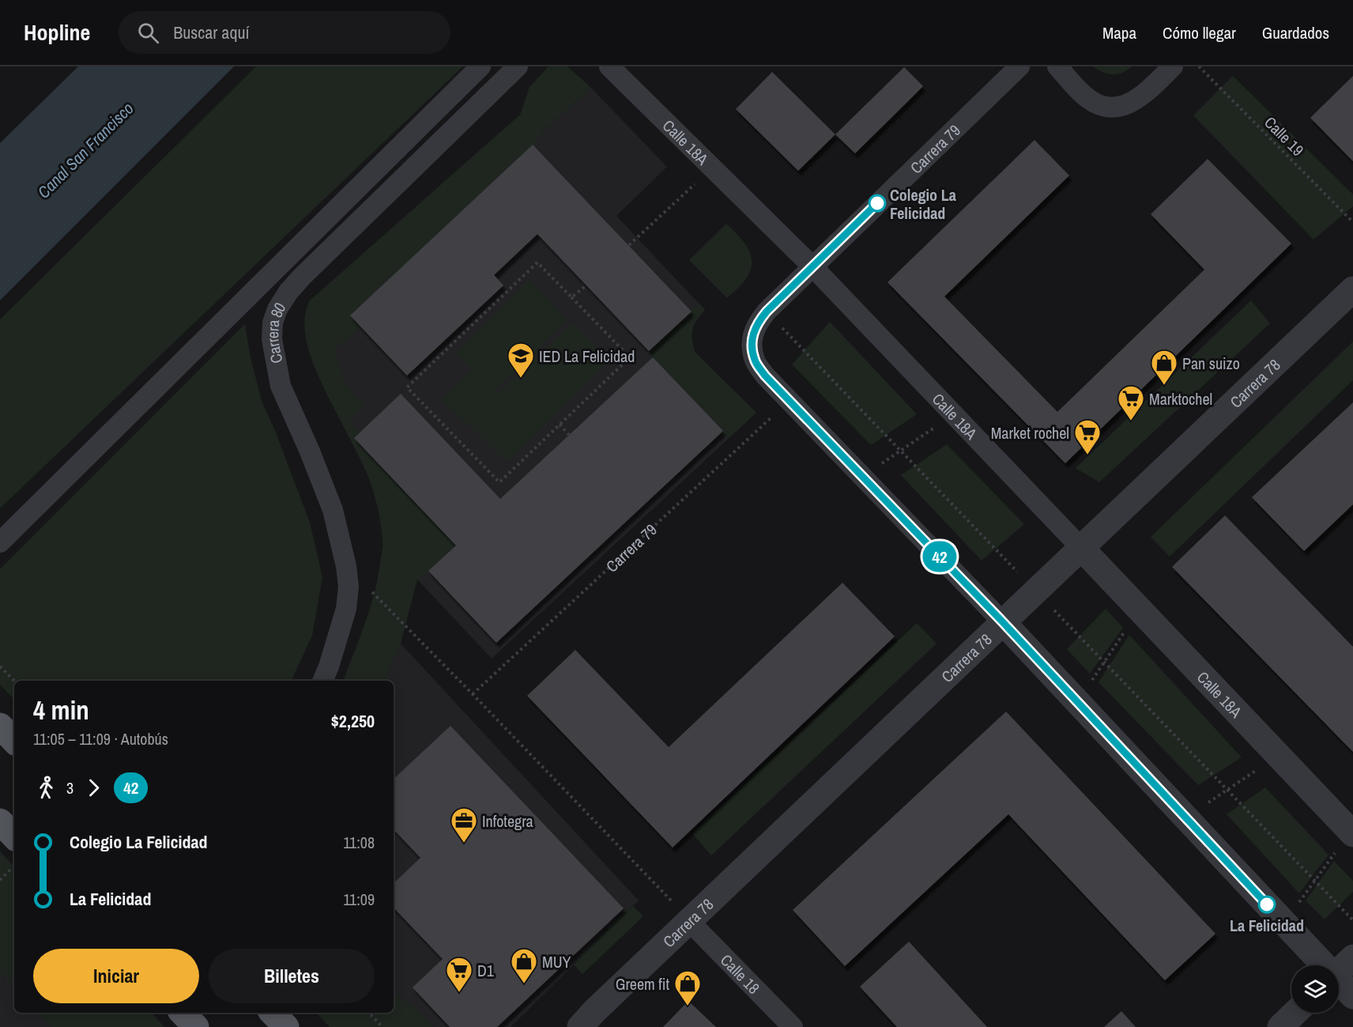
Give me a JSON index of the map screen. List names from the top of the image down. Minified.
{"streets":{"street":["Calle 18A","Carrera 79","Carrera 80","Carrera 78","Calle 18"],"path":["Calle 19"]},"crossings":[["Calle 18A","Carrera 79"],["Calle 18A","Carrera 78"],["Carrera 78","Calle 18"]],"water":["Canal San Francisco"],"places":{"other":["Colegio La Felicidad","La Felicidad"],"school or university":["IED La Felicidad"],"shop":["Pan suizo","MUY","Greem fit"],"supermarket":["Marktochel","Market rochel","D1"],"office":["Infotegra"]},"lines":["bus line 42"],"page":{"header":"Hopline","search":"Buscar aquí","nav":["Mapa","Cómo llegar","Guardados"],"on_map":"42","heading":["4 min","11:05 – 11:09 · Autobús","$2,250"],"legs":["3","42"],"list":[{"name":"Colegio La Felicidad","value":"11:08"},{"name":"La Felicidad","value":"11:09"}],"buttons":["Iniciar","Billetes"]}}
